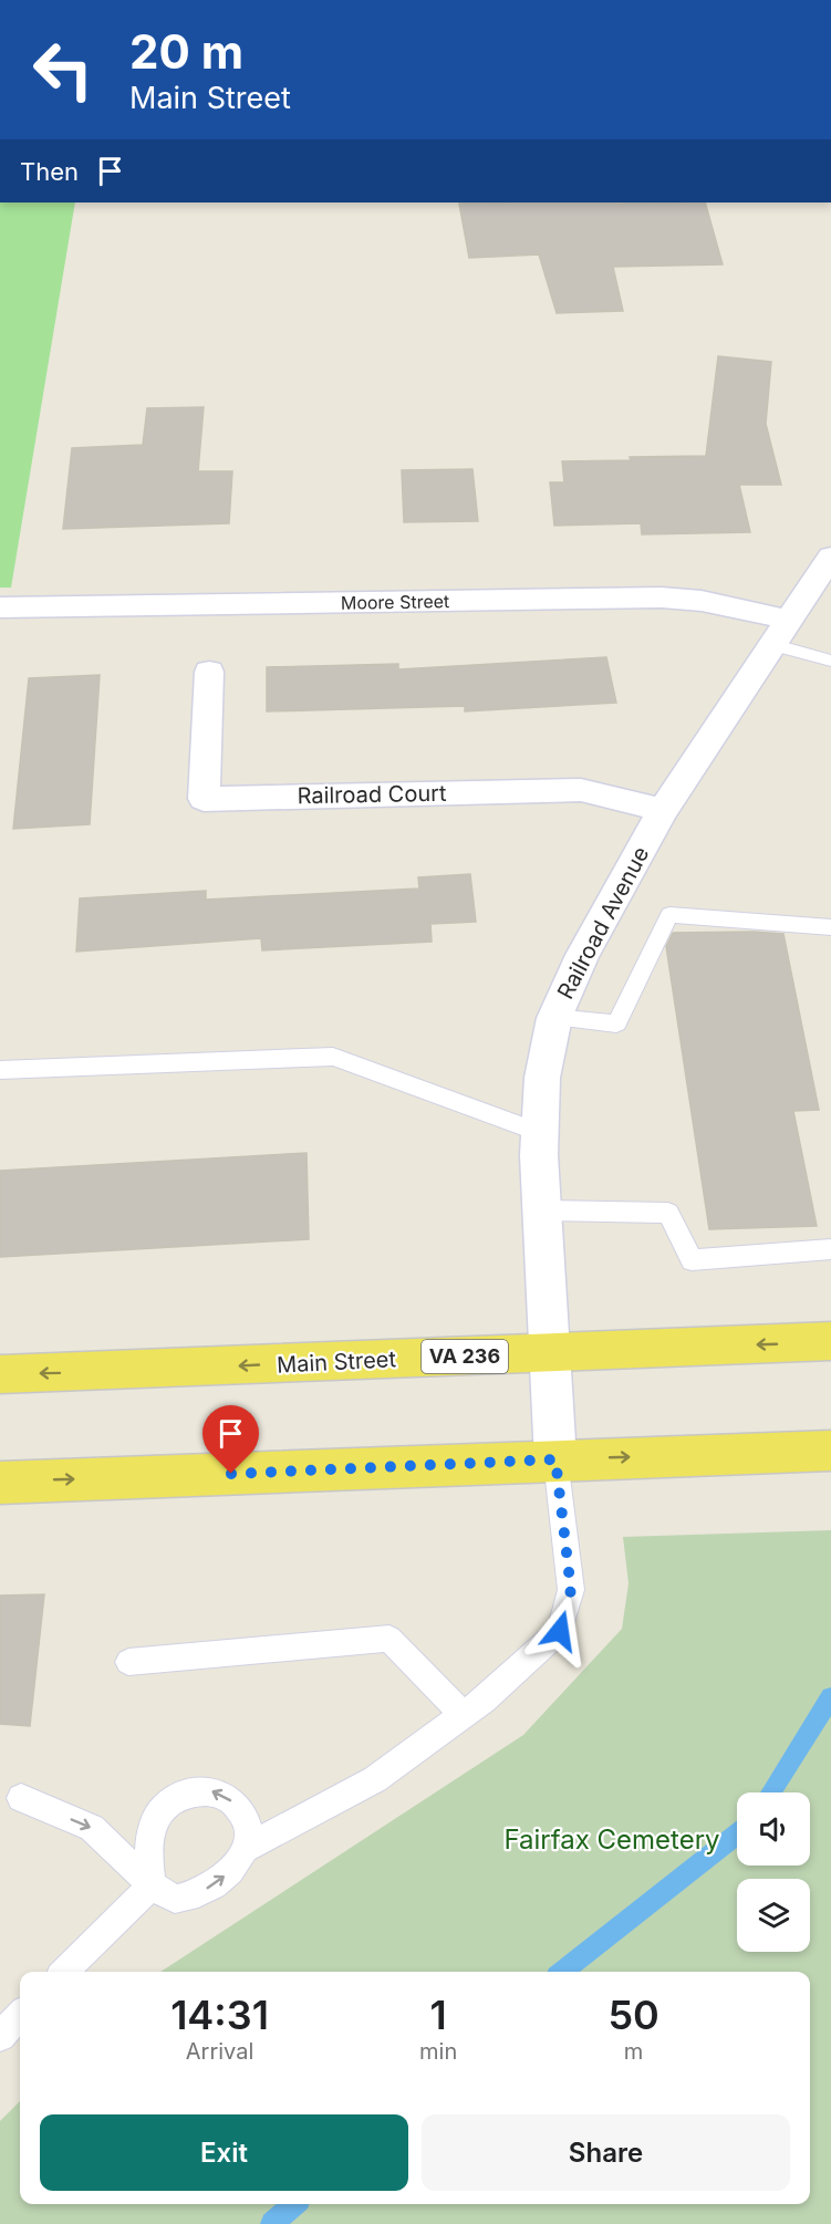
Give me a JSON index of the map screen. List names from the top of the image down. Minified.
{"streets":{"main road":["VA 236","Main Street"],"street":["Moore Street","Railroad Court","Railroad Avenue"]},"crossings":[["Moore Street","Railroad Avenue"],["Railroad Court","Railroad Avenue"],["Railroad Avenue","Main Street"]],"parks":["Fairfax Cemetery"],"page":{"turn":["20 m","Main Street"],"then":"Then","eta":["14:31","Arrival","1","min","50","m"],"buttons":["Exit","Share"]}}
